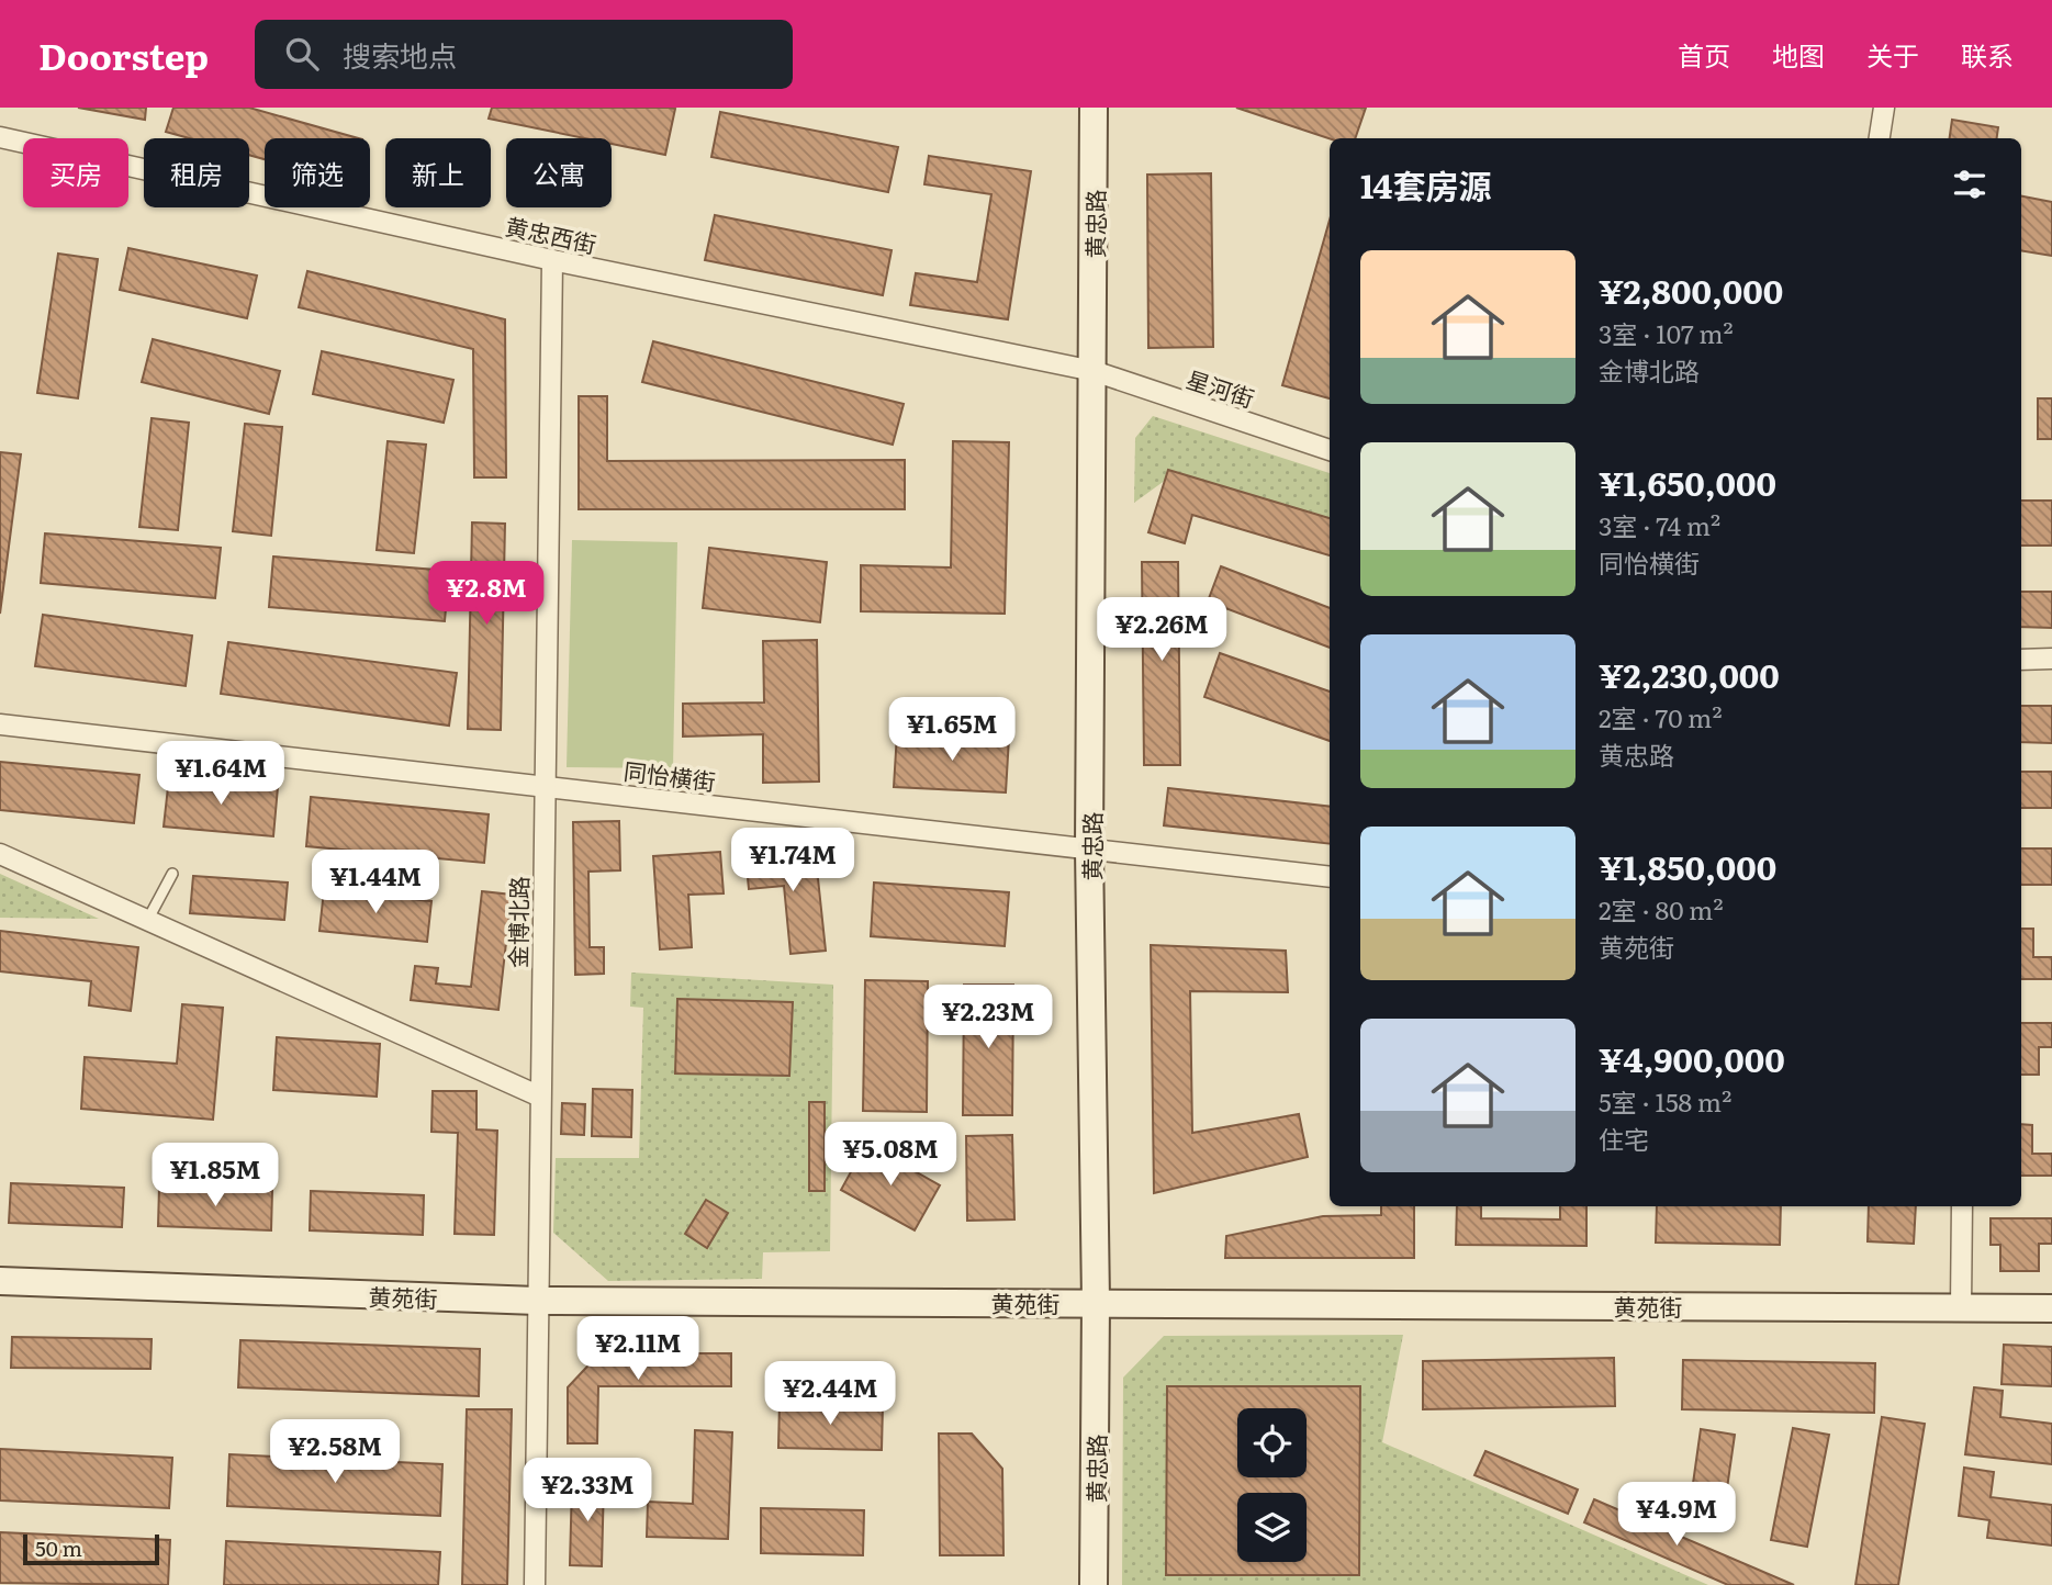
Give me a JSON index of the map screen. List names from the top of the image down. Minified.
{"streets":{"street":["黄忠路","黄忠西街","星河街","同怡横街","金博北路","黄苑街"]},"crossings":[["黄忠路","黄忠西街"],["黄忠路","星河街"],["黄忠路","同怡横街"],["黄忠路","黄苑街"],["黄忠西街","星河街"],["黄忠西街","金博北路"],["同怡横街","金博北路"],["金博北路","黄苑街"]],"scale_bar":"50 m","page":{"header":"Doorstep","search":"搜索地点","nav":["首页","地图","关于","联系"],"chip":["买房","租房","筛选","新上","公寓"],"heading":"14套房源","list":[{"name":"¥2,800,000","note":"3室 · 107 m² · 金博北路"},{"name":"¥1,650,000","note":"3室 · 74 m² · 同怡横街"},{"name":"¥2,230,000","note":"2室 · 70 m² · 黄忠路"},{"name":"¥1,850,000","note":"2室 · 80 m² · 黄苑街"},{"name":"¥4,900,000","note":"5室 · 158 m² · 住宅"}],"price":["¥2.8M","¥2.26M","¥1.65M","¥1.64M","¥1.74M","¥1.44M","¥2.23M","¥5.08M","¥1.85M","¥2.11M","¥2.44M","¥2.58M","¥2.33M","¥4.9M"],"scale":"50 m"}}
